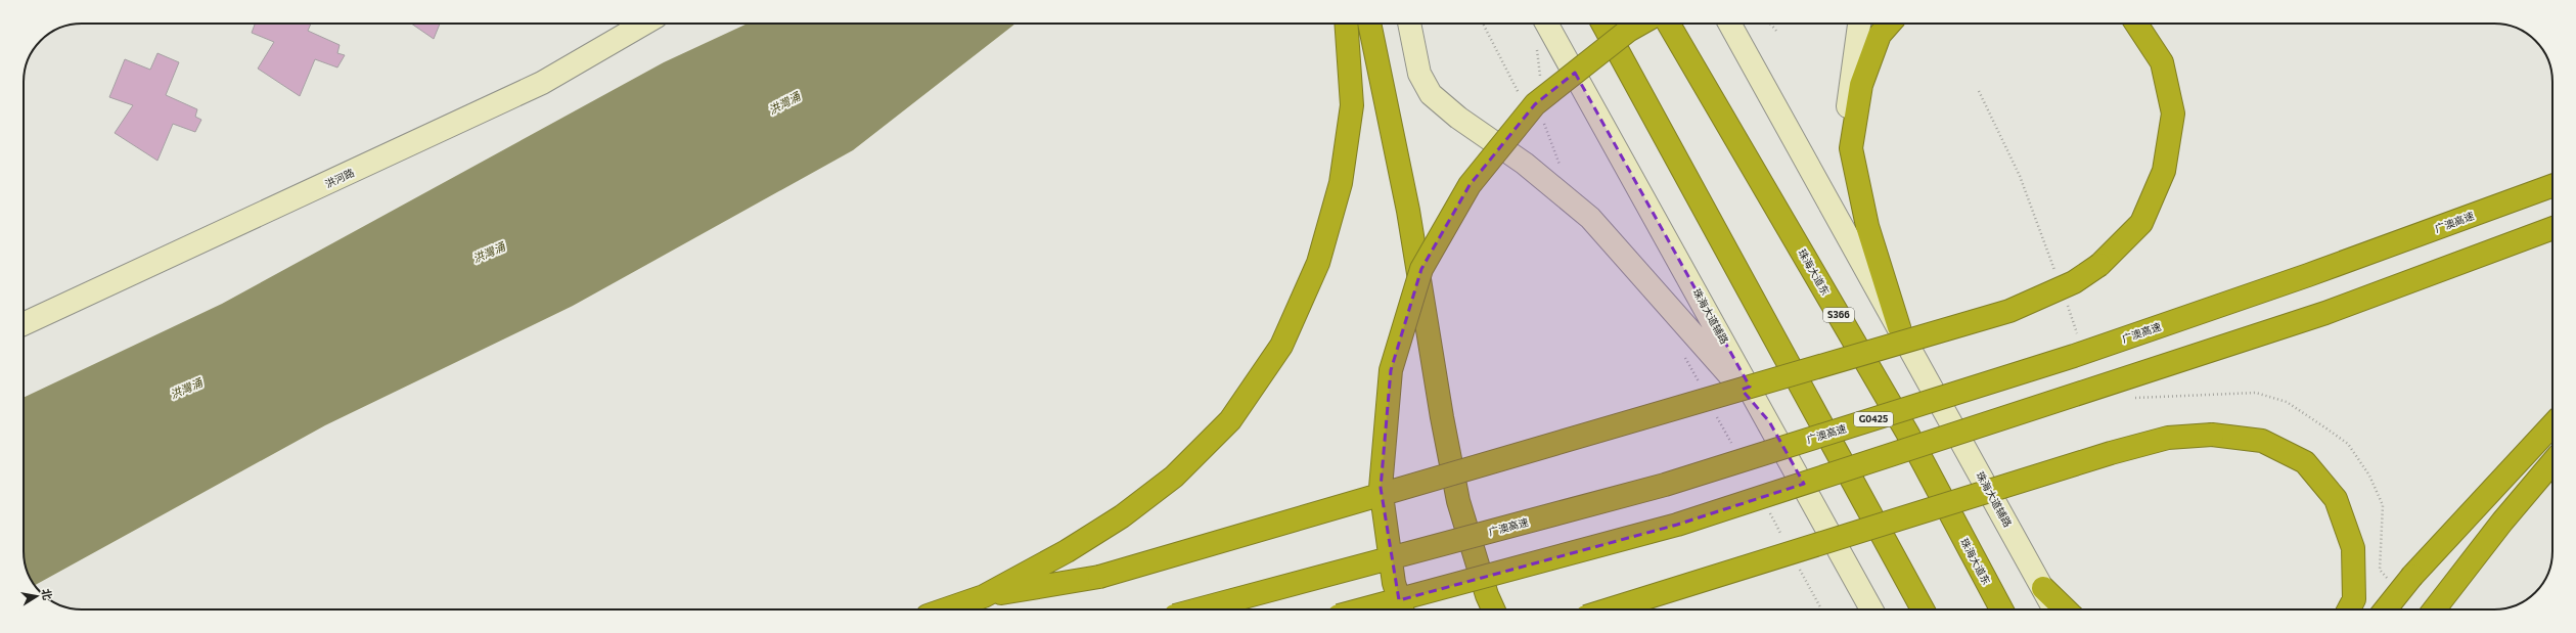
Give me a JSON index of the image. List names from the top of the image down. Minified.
{"streets":{"highway":["广澳高速","珠海大道东","S366","G0425"],"main road":["洪河路","珠海大道辅路"]},"water":["洪灣涌"],"north":"right"}
